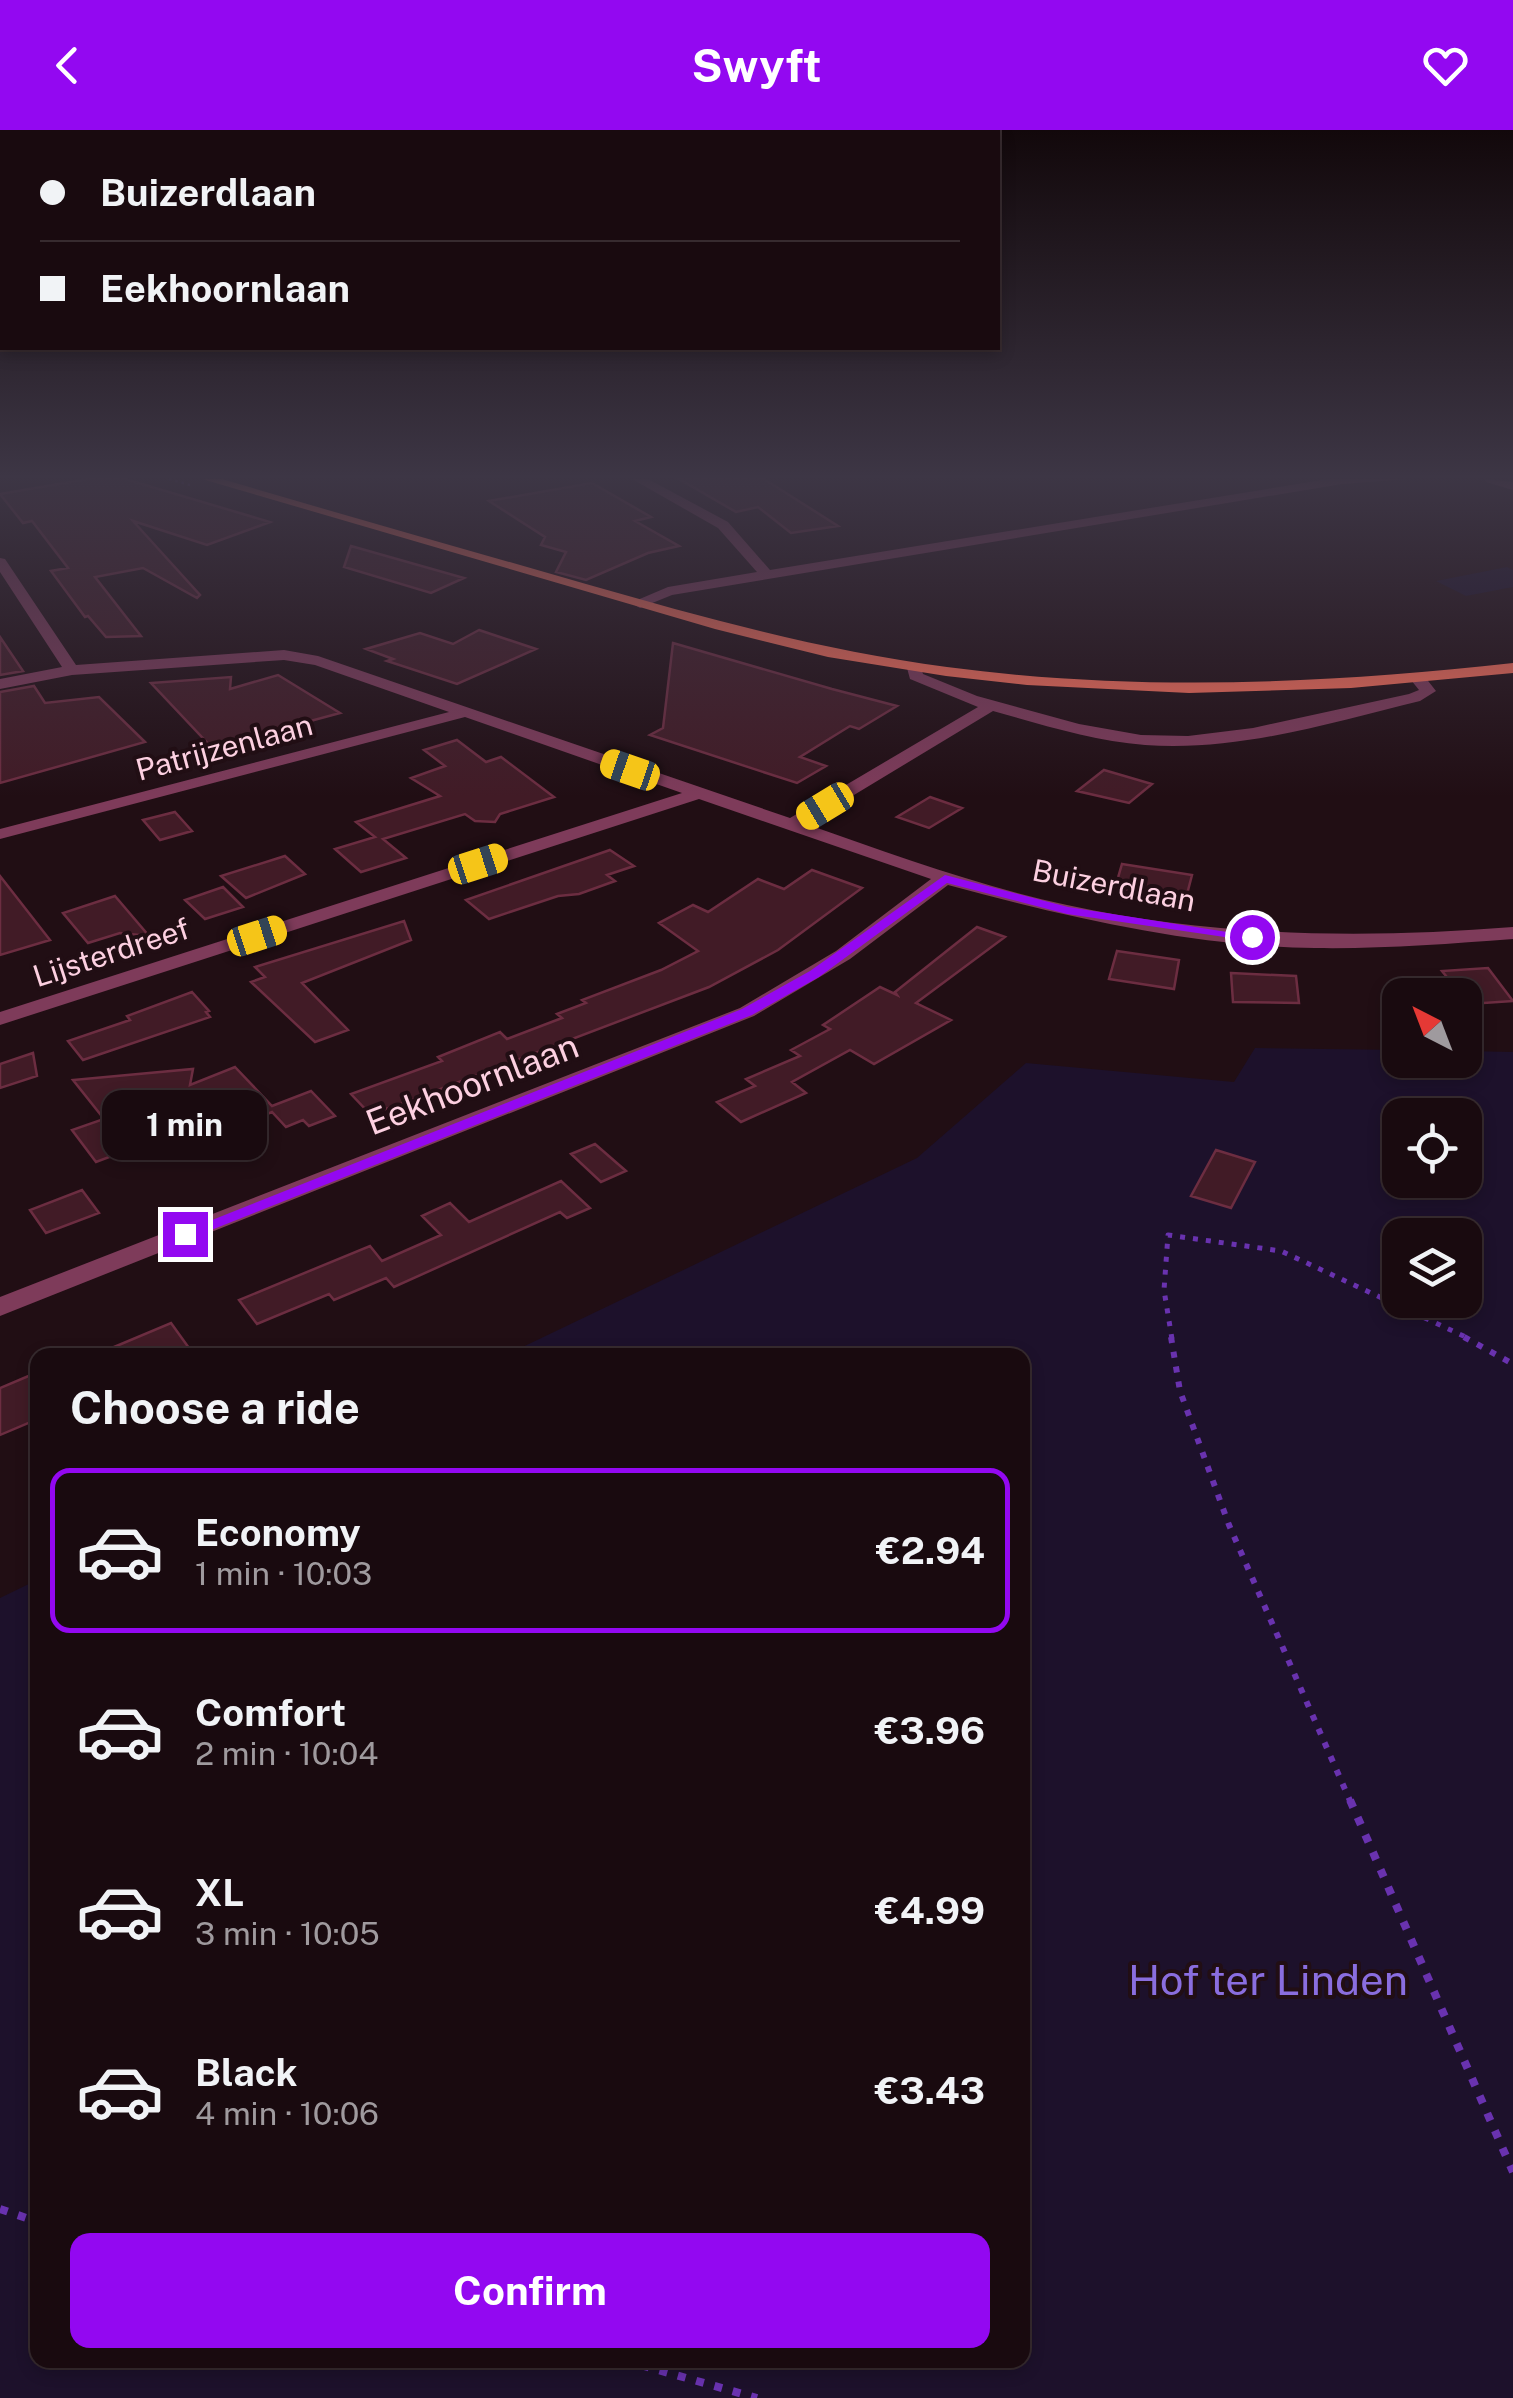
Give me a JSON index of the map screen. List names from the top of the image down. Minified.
{"streets":{"street":["Patrijzenlaan","Buizerdlaan","Lijsterdreef","Eekhoornlaan"]},"crossings":[["Patrijzenlaan","Buizerdlaan"],["Buizerdlaan","Lijsterdreef"],["Buizerdlaan","Eekhoornlaan"]],"parks":["Hof ter Linden"],"north":"top left","page":{"header":"Swyft","banner":["Buizerdlaan","Eekhoornlaan"],"bubble":"1 min","heading":"Choose a ride","list":[{"name":"Economy","note":"1 min · 10:03","value":"€2.94"},{"name":"Comfort","note":"2 min · 10:04","value":"€3.96"},{"name":"XL","note":"3 min · 10:05","value":"€4.99"},{"name":"Black","note":"4 min · 10:06","value":"€3.43"}],"buttons":"Confirm"}}
